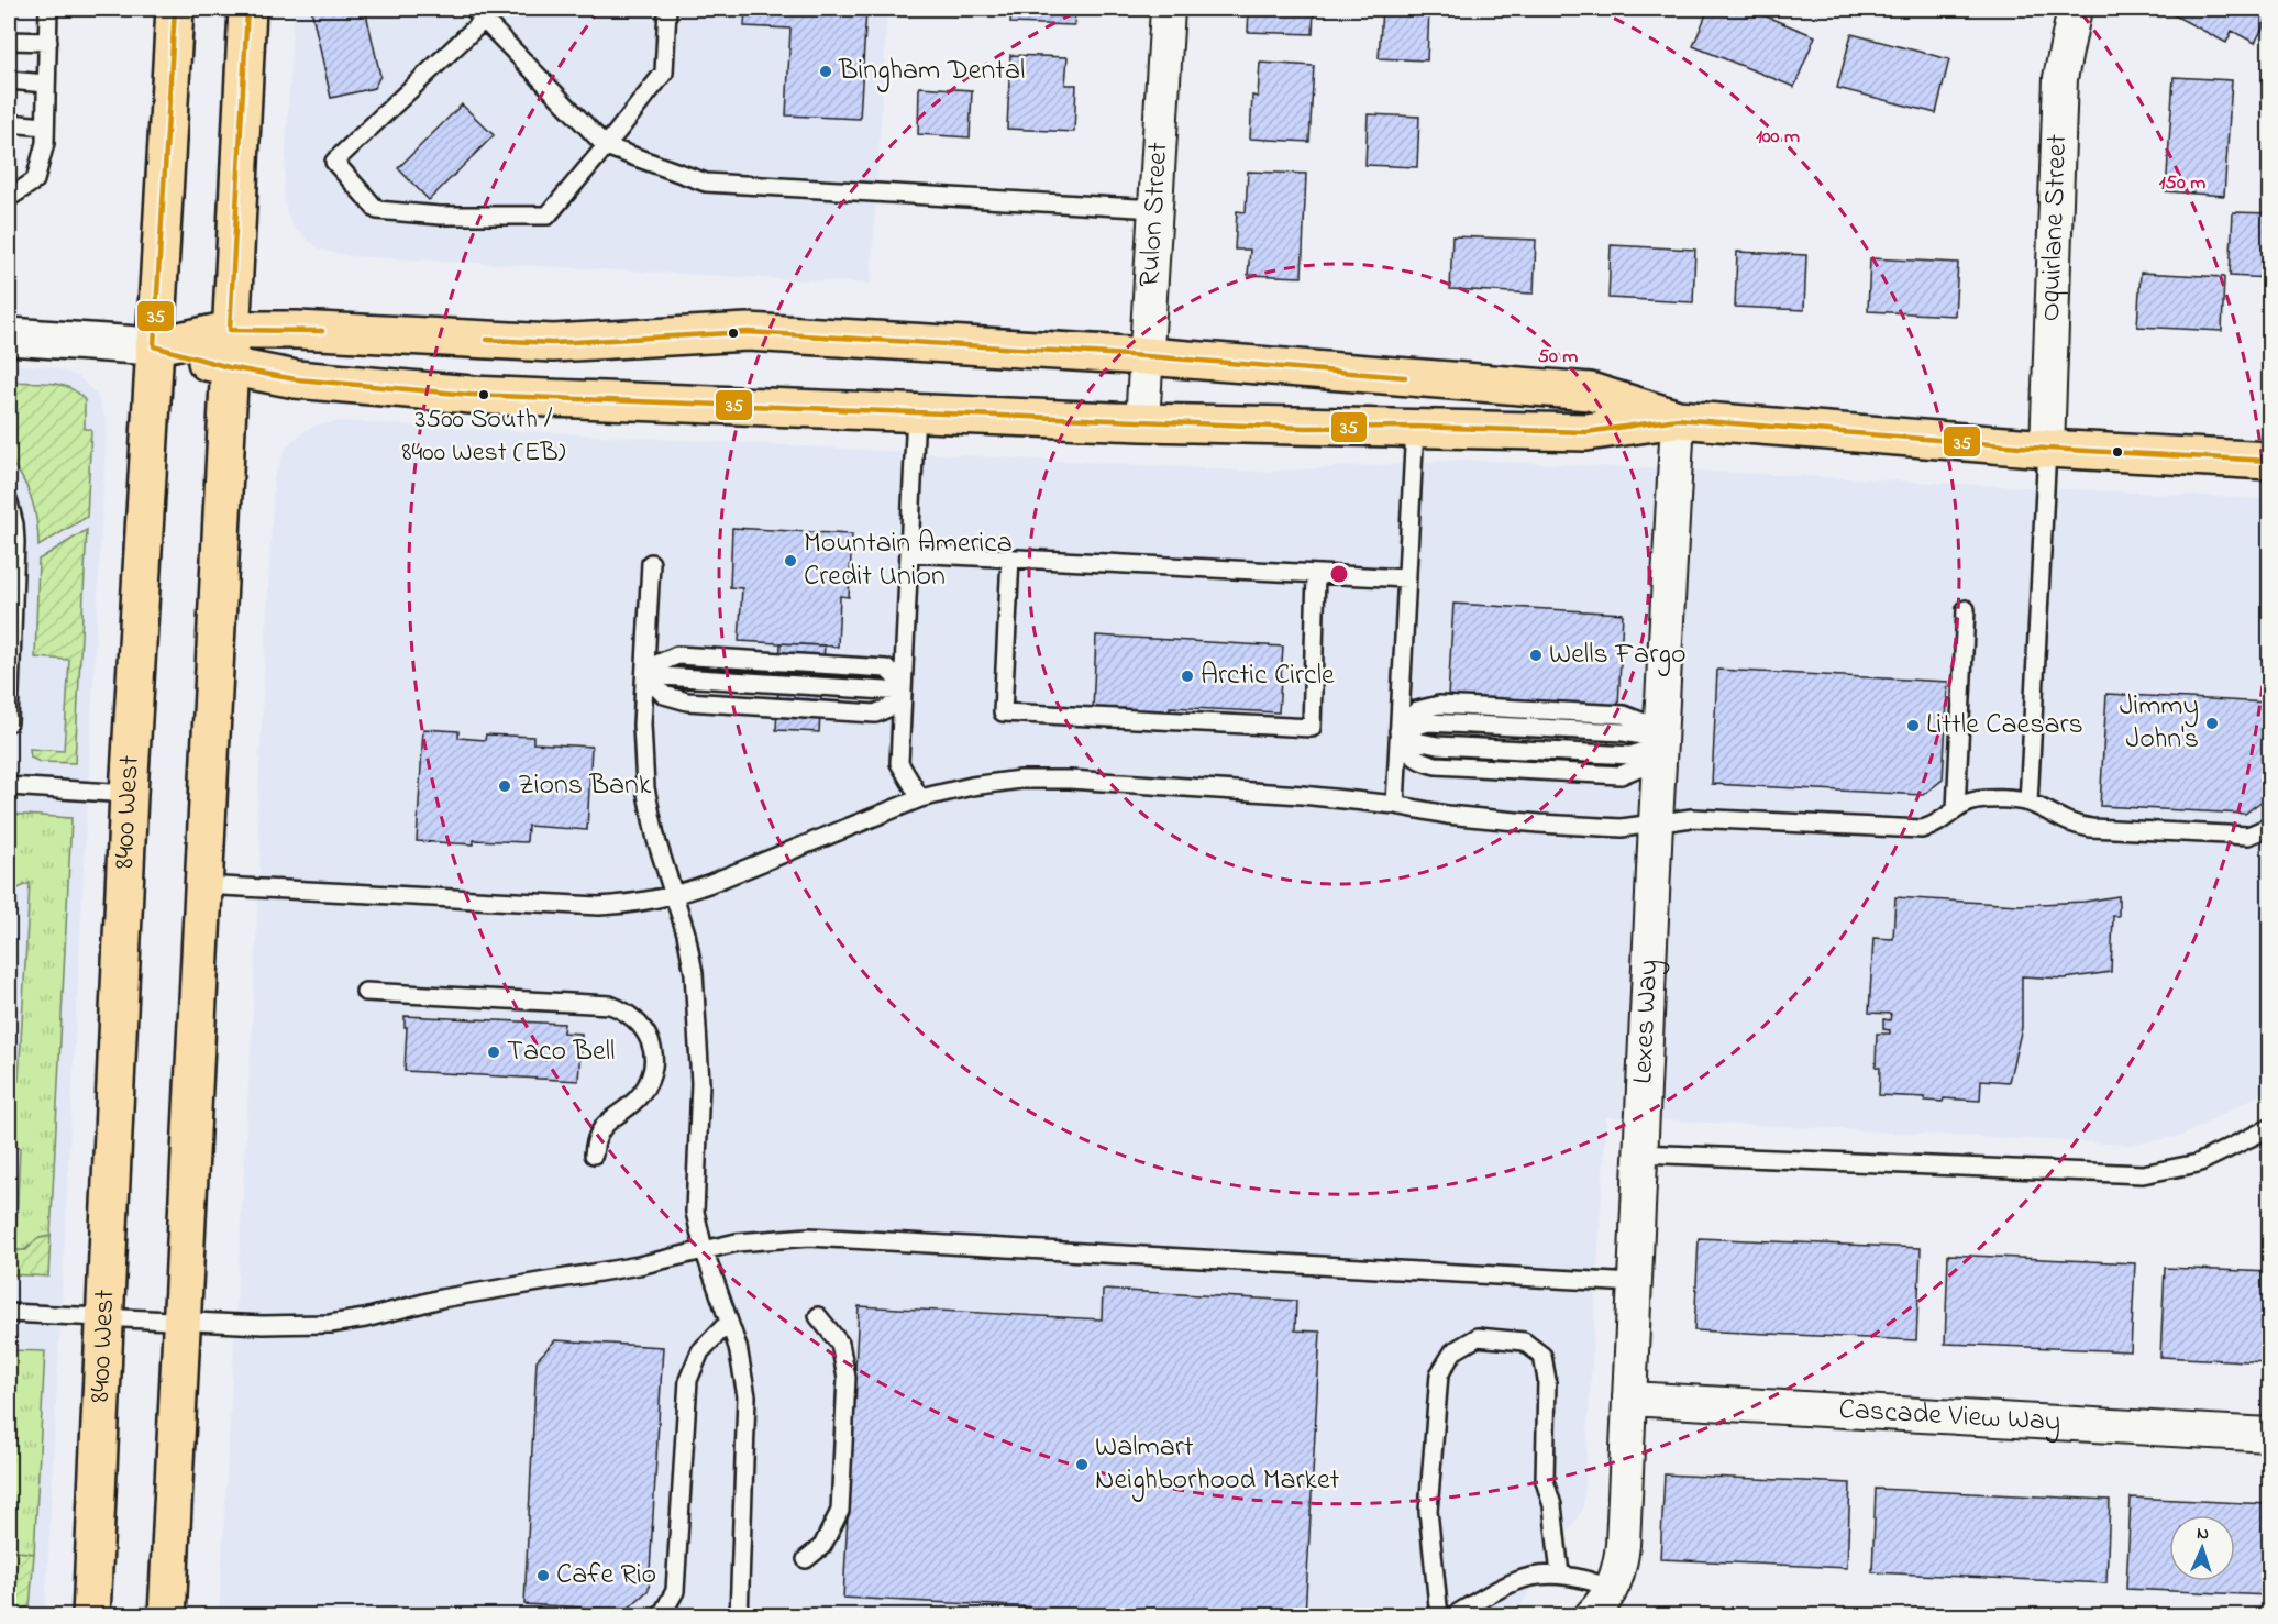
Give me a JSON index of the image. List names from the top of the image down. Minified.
{"streets":{"main road":["8400 West"],"street":["Rulon Street","Oquirlane Street","Lexes Way","Cascade View Way"]},"crossings":[["Lexes Way","Cascade View Way"]],"places":["Bingham Dental","3500 South / 8400 West (EB)","Mountain America Credit Union","Wells Fargo","Arctic Circle","Jimmy John's","Little Caesars","Zions Bank","Taco Bell","Walmart Neighborhood Market","Cafe Rio"],"lines":["transit line 35"],"north":"top","rings":["100 m","150 m","50 m"]}
